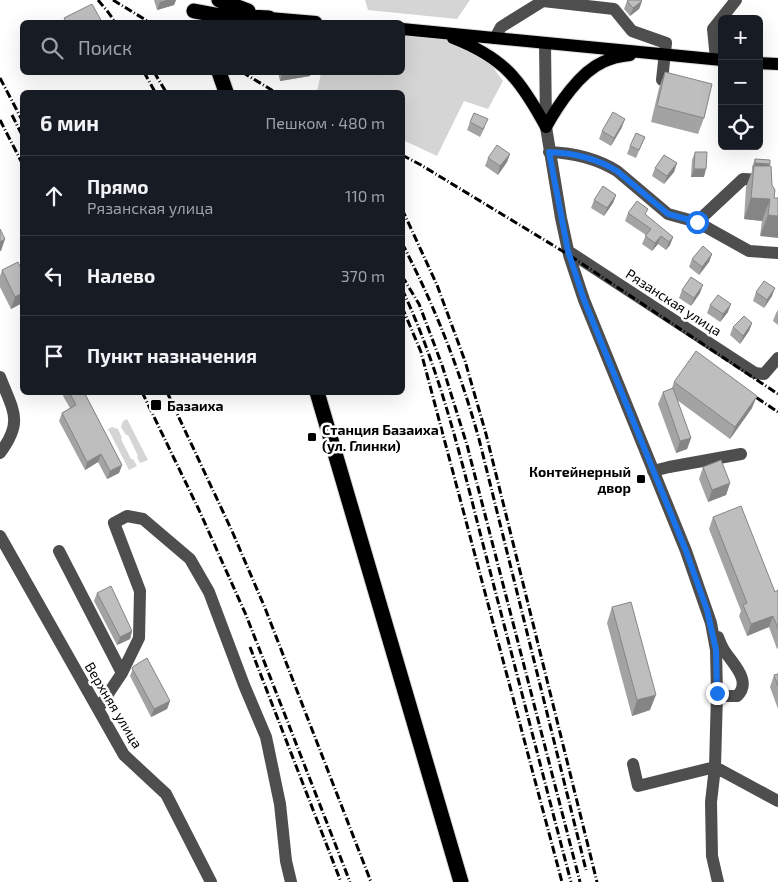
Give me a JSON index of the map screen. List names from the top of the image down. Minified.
{"streets":{"street":["Рязанская улица","Верхняя улица"]},"places":{"transit":["Базаиха","Станция Базаиха (ул. Глинки)","Контейнерный двор"]},"page":{"map_buttons":["+","−"],"search":"Поиск","heading":["6 мин","Пешком · 480 m"],"list":[["Прямо","Рязанская улица","110 m"],["Налево","370 m"],"Пункт назначения"]}}
